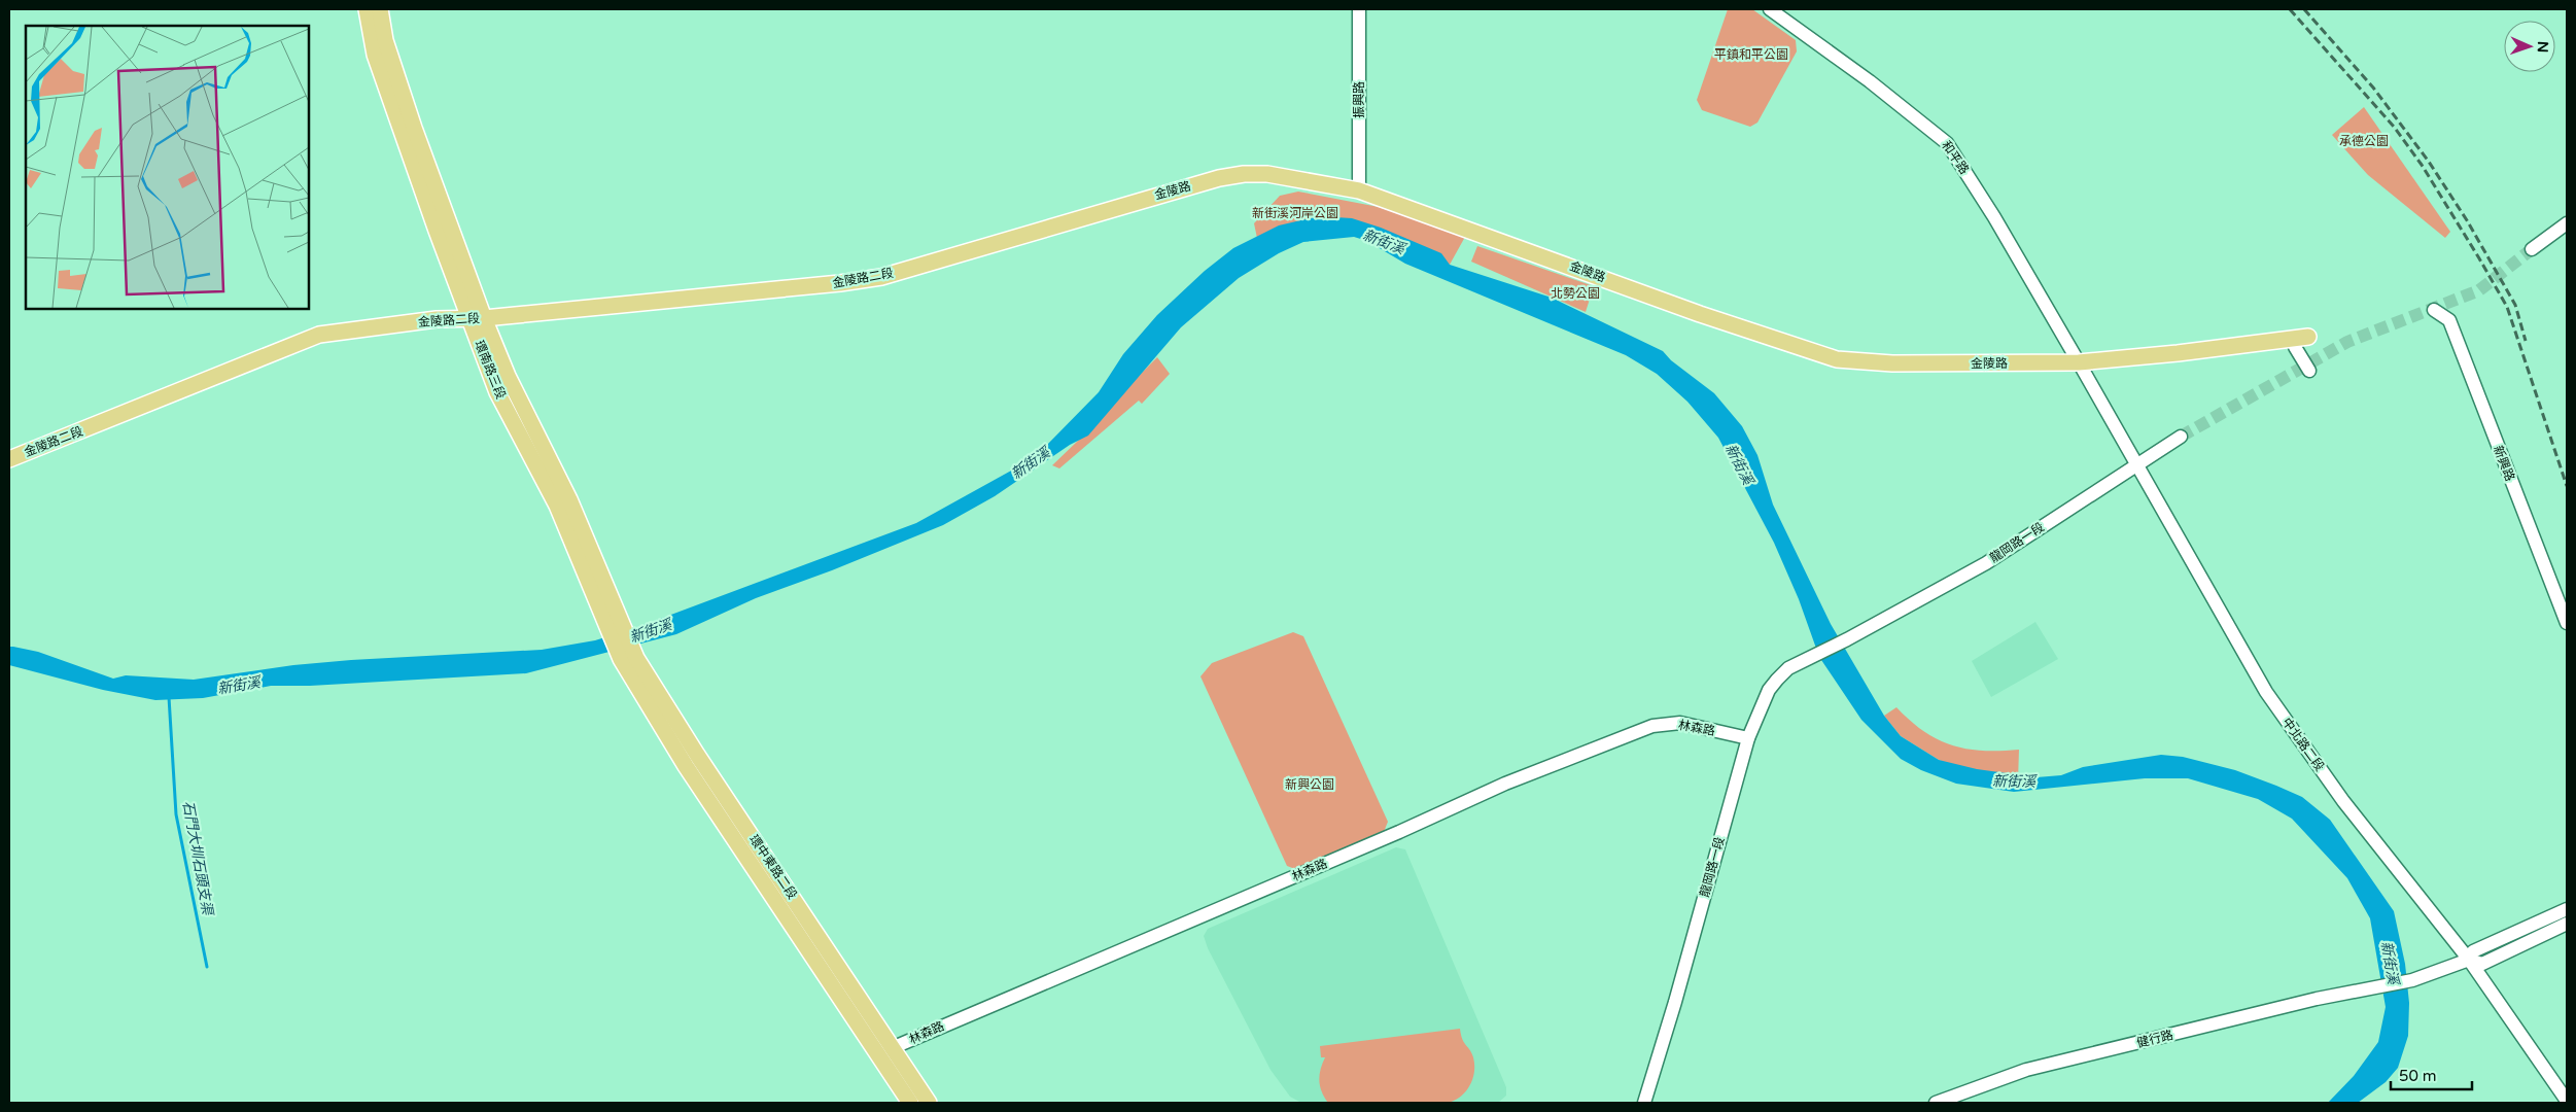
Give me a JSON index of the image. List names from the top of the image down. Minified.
{"streets":{"main road":["金陵路","金陵路二段","環南路三段","環中東路二段"],"street":["振興路","和平路","新興路","龍岡路一段","林森路","中北路二段","健行路"]},"crossings":[["振興路","金陵路"],["和平路","金陵路"],["和平路","中北路二段"],["金陵路","金陵路二段"],["金陵路","中北路二段"],["金陵路二段","環南路三段"],["環南路三段","環中東路二段"],["龍岡路一段","林森路"],["龍岡路一段","中北路二段"],["林森路","環中東路二段"],["中北路二段","健行路"]],"water":["新街溪","石門大圳石頭支渠"],"parks":["平鎮和平公園","承德公園","新街溪河岸公園","北勢公園","新興公園"],"scale_bar":"50 m","north":"right"}
